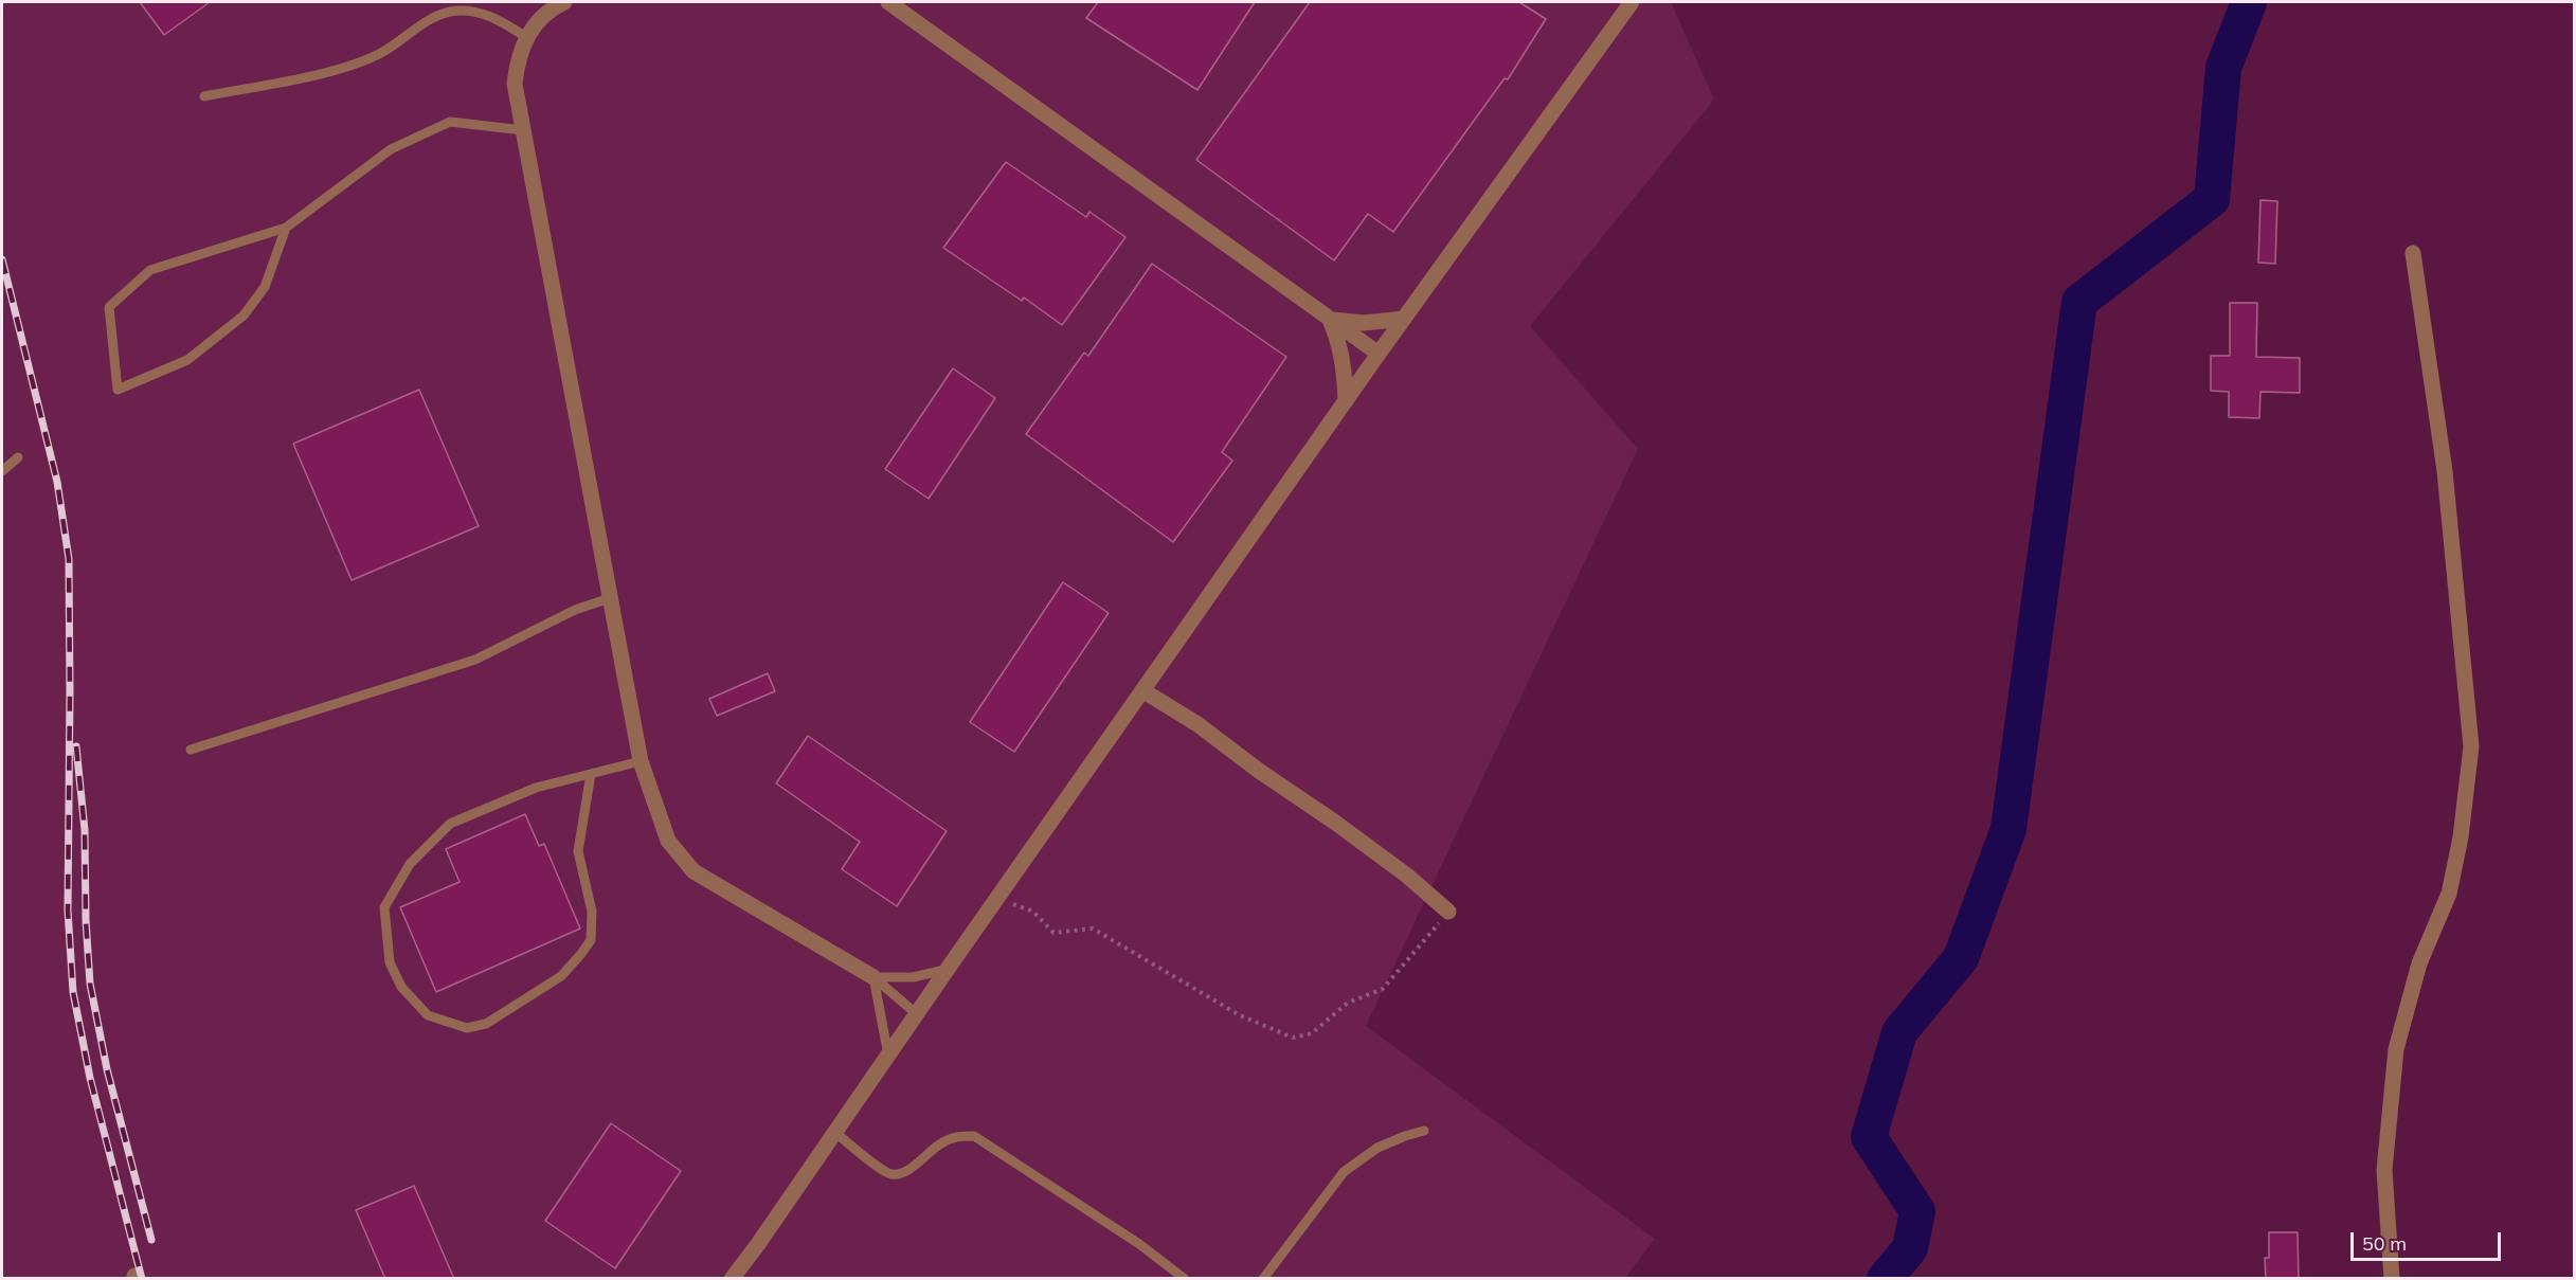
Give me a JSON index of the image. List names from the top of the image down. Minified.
{"scale_bar":"50 m"}
